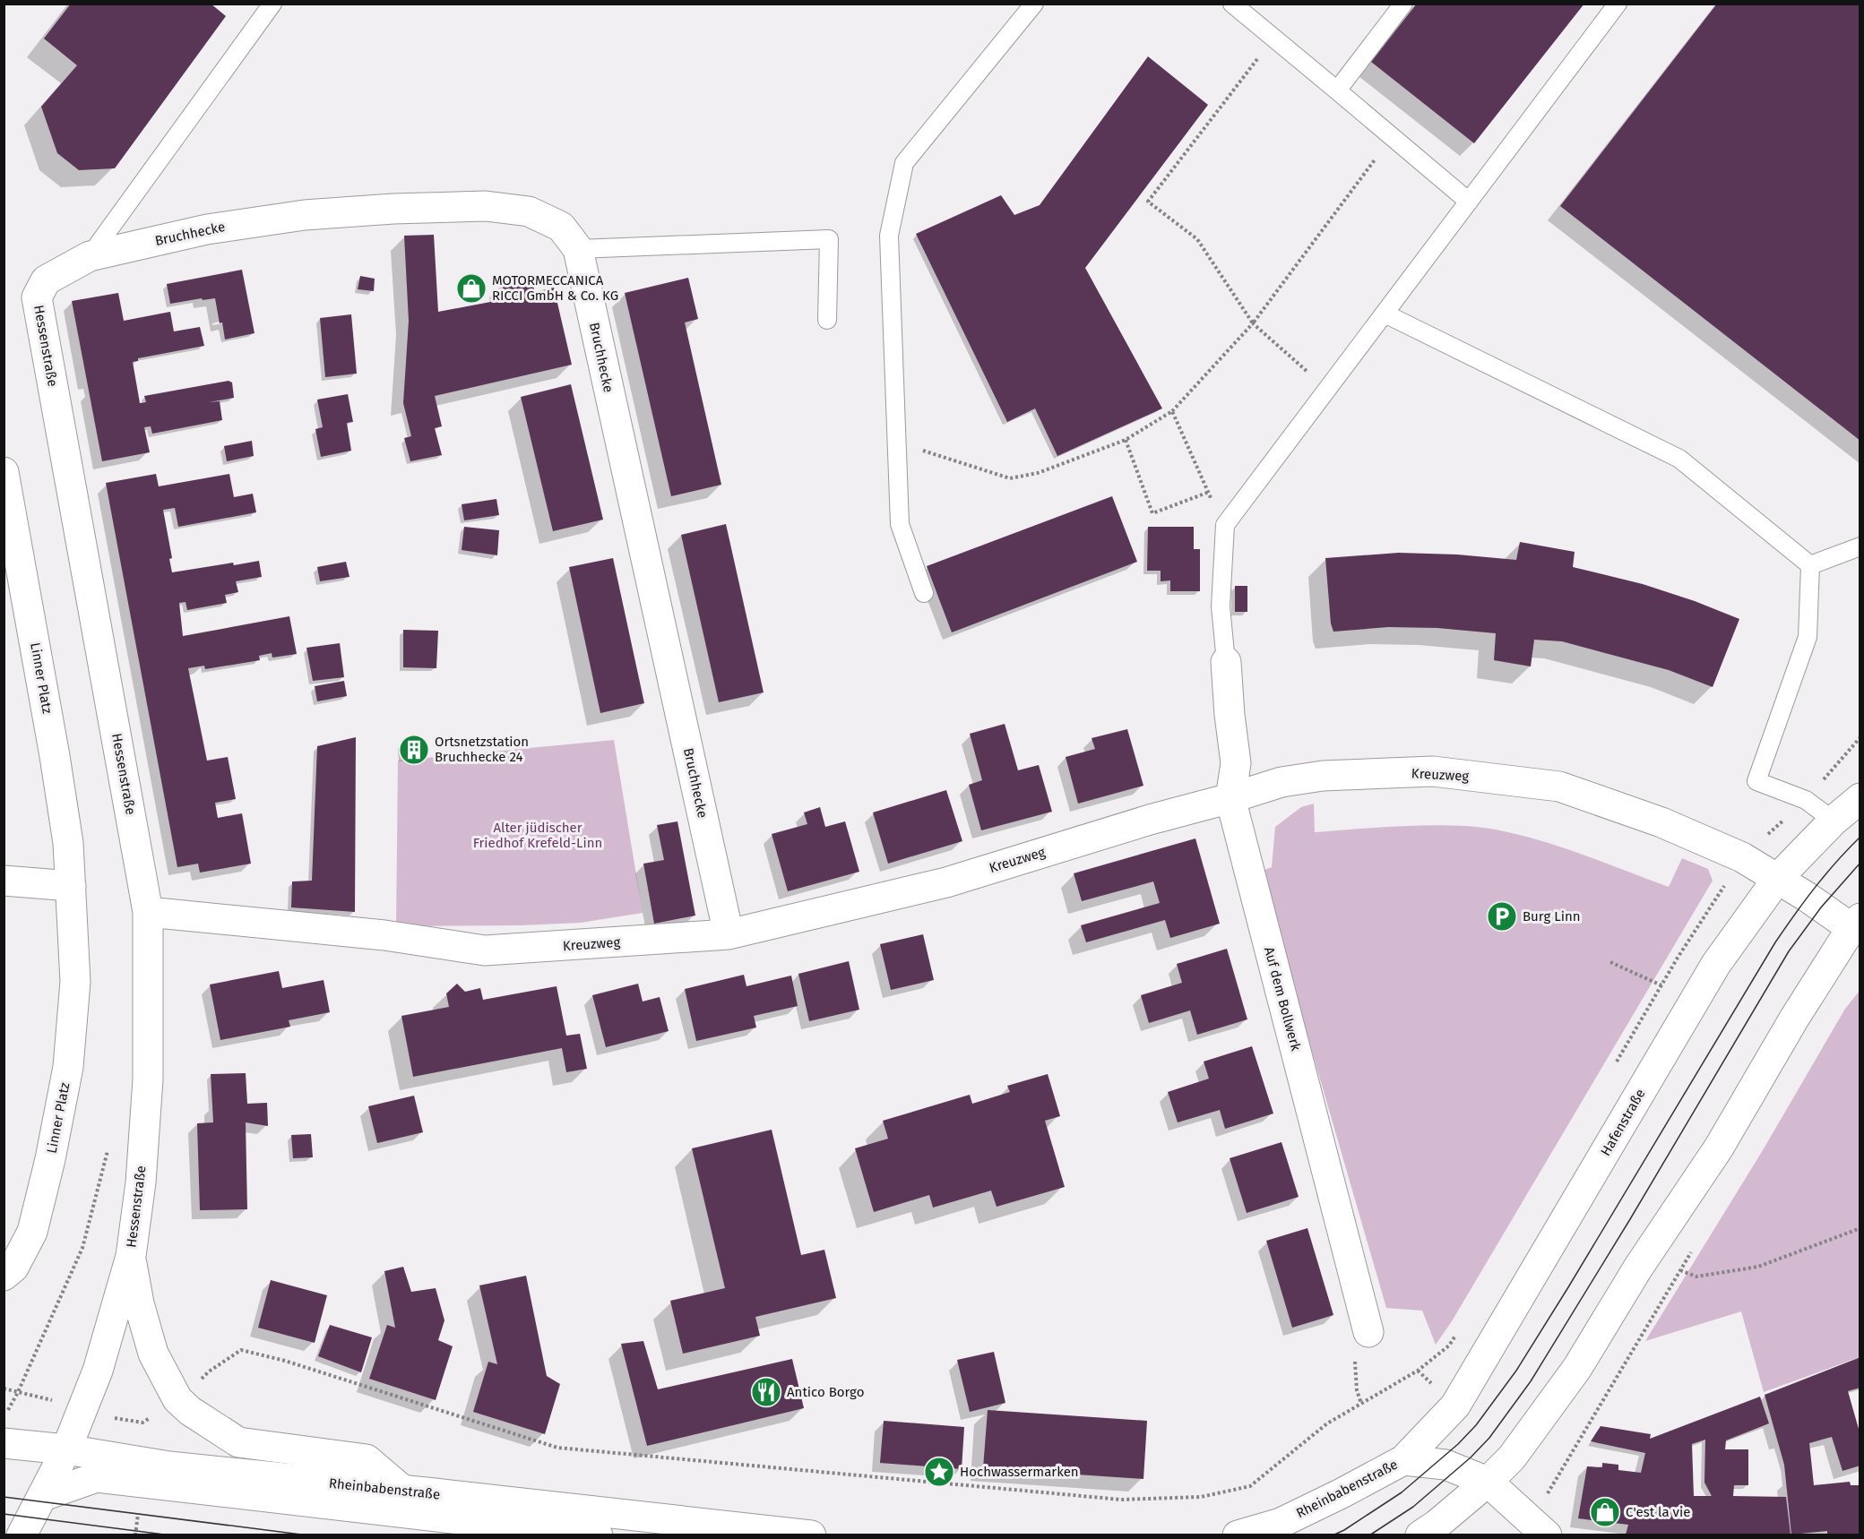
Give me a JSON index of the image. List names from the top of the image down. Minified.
{"streets":{"street":["Bruchhecke","Hessenstraße","Linner Platz","Kreuzweg","Auf dem Bollwerk","Hafenstraße","Rheinbabenstraße"]},"crossings":[["Bruchhecke","Hessenstraße"],["Bruchhecke","Kreuzweg"],["Hessenstraße","Kreuzweg"],["Hessenstraße","Rheinbabenstraße"],["Kreuzweg","Auf dem Bollwerk"],["Kreuzweg","Hafenstraße"],["Hafenstraße","Rheinbabenstraße"]],"parks":["Alter jüdischer Friedhof Krefeld-Linn"],"places":{"shop":["MOTORMECCANICA RICCI GmbH & Co. KG","C'est la vie"],"building":["Ortsnetzstation Bruchhecke 24"],"parking":["Burg Linn"],"restaurant":["Antico Borgo"],"place":["Hochwassermarken"]}}
